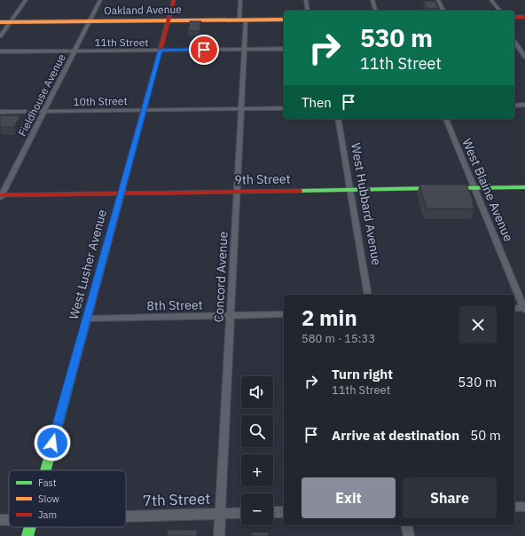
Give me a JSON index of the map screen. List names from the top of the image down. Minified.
{"streets":{"street":["Oakland Avenue","11th Street","Fieldhouse Avenue","10th Street","9th Street","West Blaine Avenue","West Hubbard Avenue","West Lusher Avenue","Concord Avenue","8th Street","7th Street"]},"crossings":[["Oakland Avenue","Fieldhouse Avenue"],["Oakland Avenue","West Lusher Avenue"],["Oakland Avenue","Concord Avenue"],["11th Street","Fieldhouse Avenue"],["11th Street","West Lusher Avenue"],["11th Street","Concord Avenue"],["Fieldhouse Avenue","10th Street"],["Fieldhouse Avenue","9th Street"],["10th Street","West Lusher Avenue"],["10th Street","Concord Avenue"],["9th Street","West Blaine Avenue"],["9th Street","West Hubbard Avenue"],["9th Street","West Lusher Avenue"],["9th Street","Concord Avenue"],["West Lusher Avenue","8th Street"],["Concord Avenue","8th Street"],["Concord Avenue","7th Street"]],"legend":["Fast","Slow","Jam"],"page":{"turn":["530 m","11th Street"],"then":"Then","heading":["2 min","580 m · 15:33"],"list":[{"name":"Turn right","note":"11th Street","value":"530 m"},{"name":"Arrive at destination","value":"50 m"}],"map_buttons":["+","−"],"buttons":["Exit","Share"]}}
